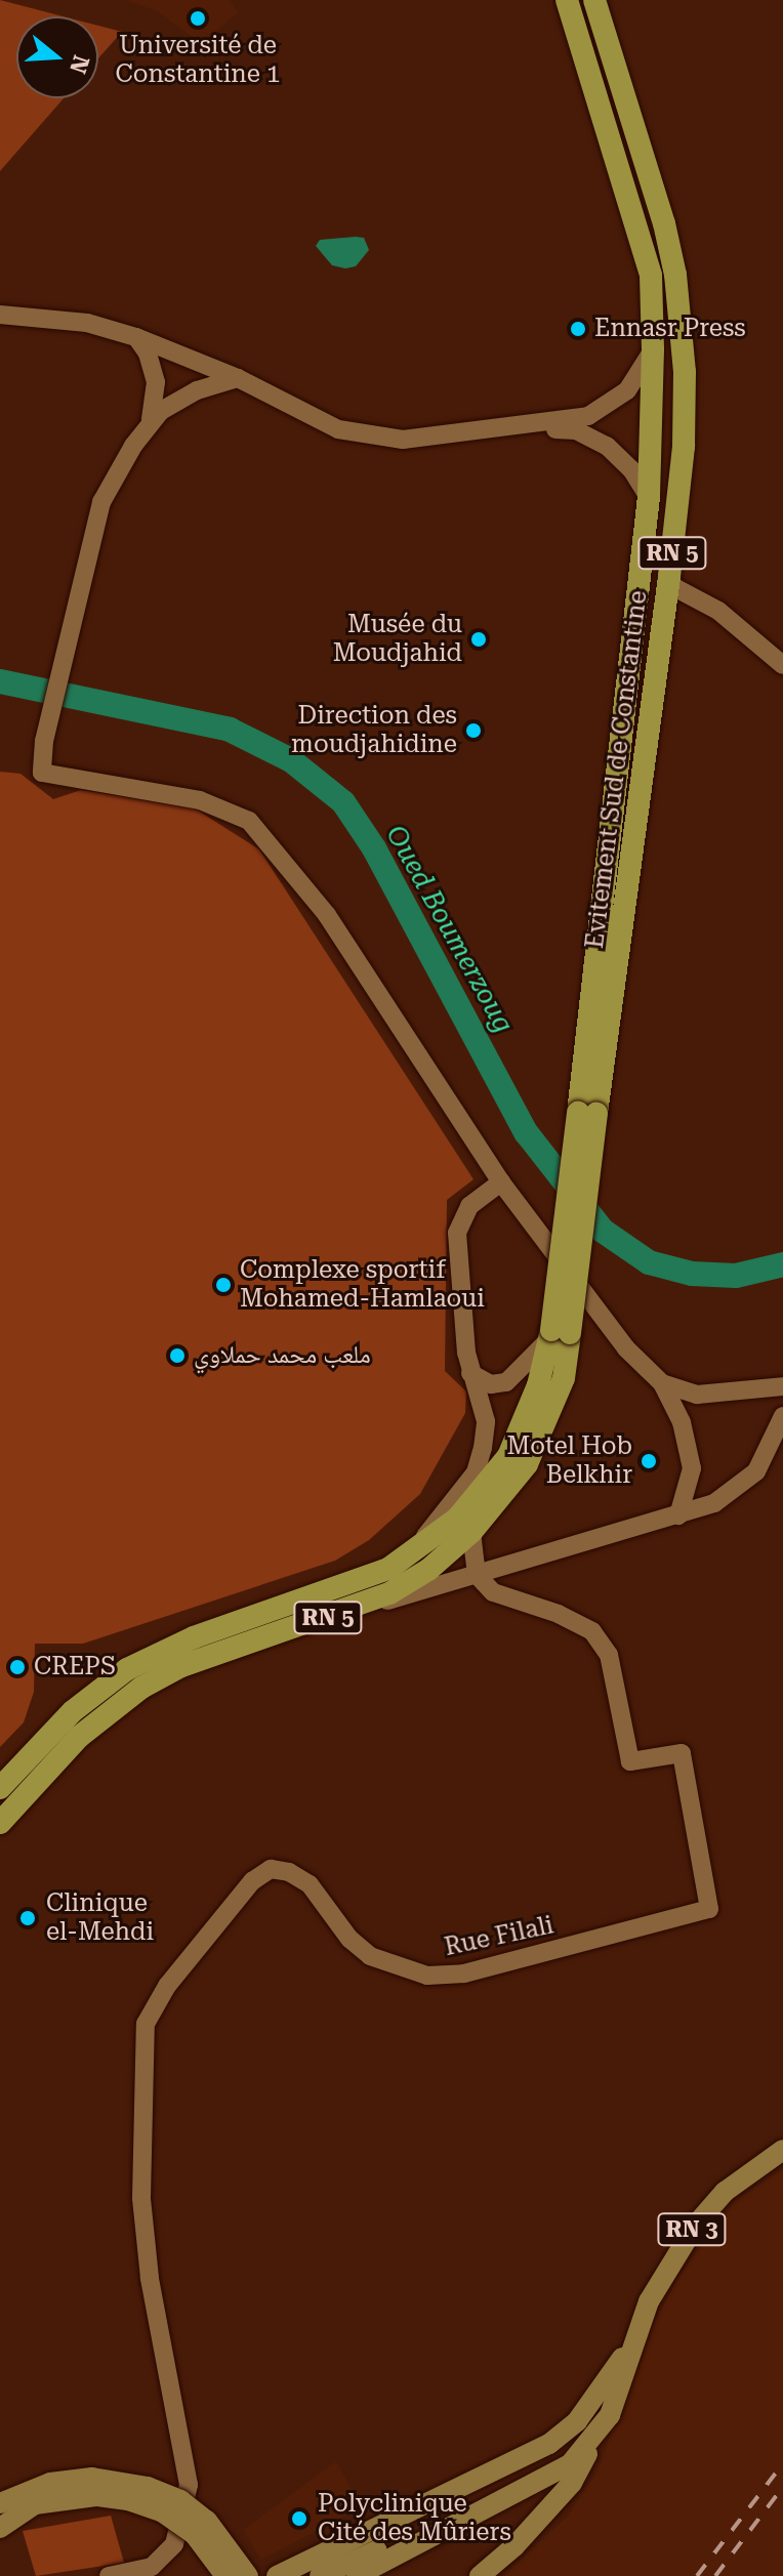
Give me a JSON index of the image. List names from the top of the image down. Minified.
{"streets":{"highway":["RN 5","Evitement Sud de Constantine"],"main road":["RN 3"],"street":["Rue Filali"]},"crossings":[["RN 5","Evitement Sud de Constantine"]],"water":["Oued Boumerzoug"],"places":["Université de Constantine 1","Ennasr Press","Musée du Moudjahid","Direction des moudjahidine","Complexe sportif Mohamed-Hamlaoui","ملعب محمد حملاوي","Motel Hob Belkhir","CREPS","Clinique el-Mehdi","Polyclinique Cité des Mûriers"],"north":"right"}
